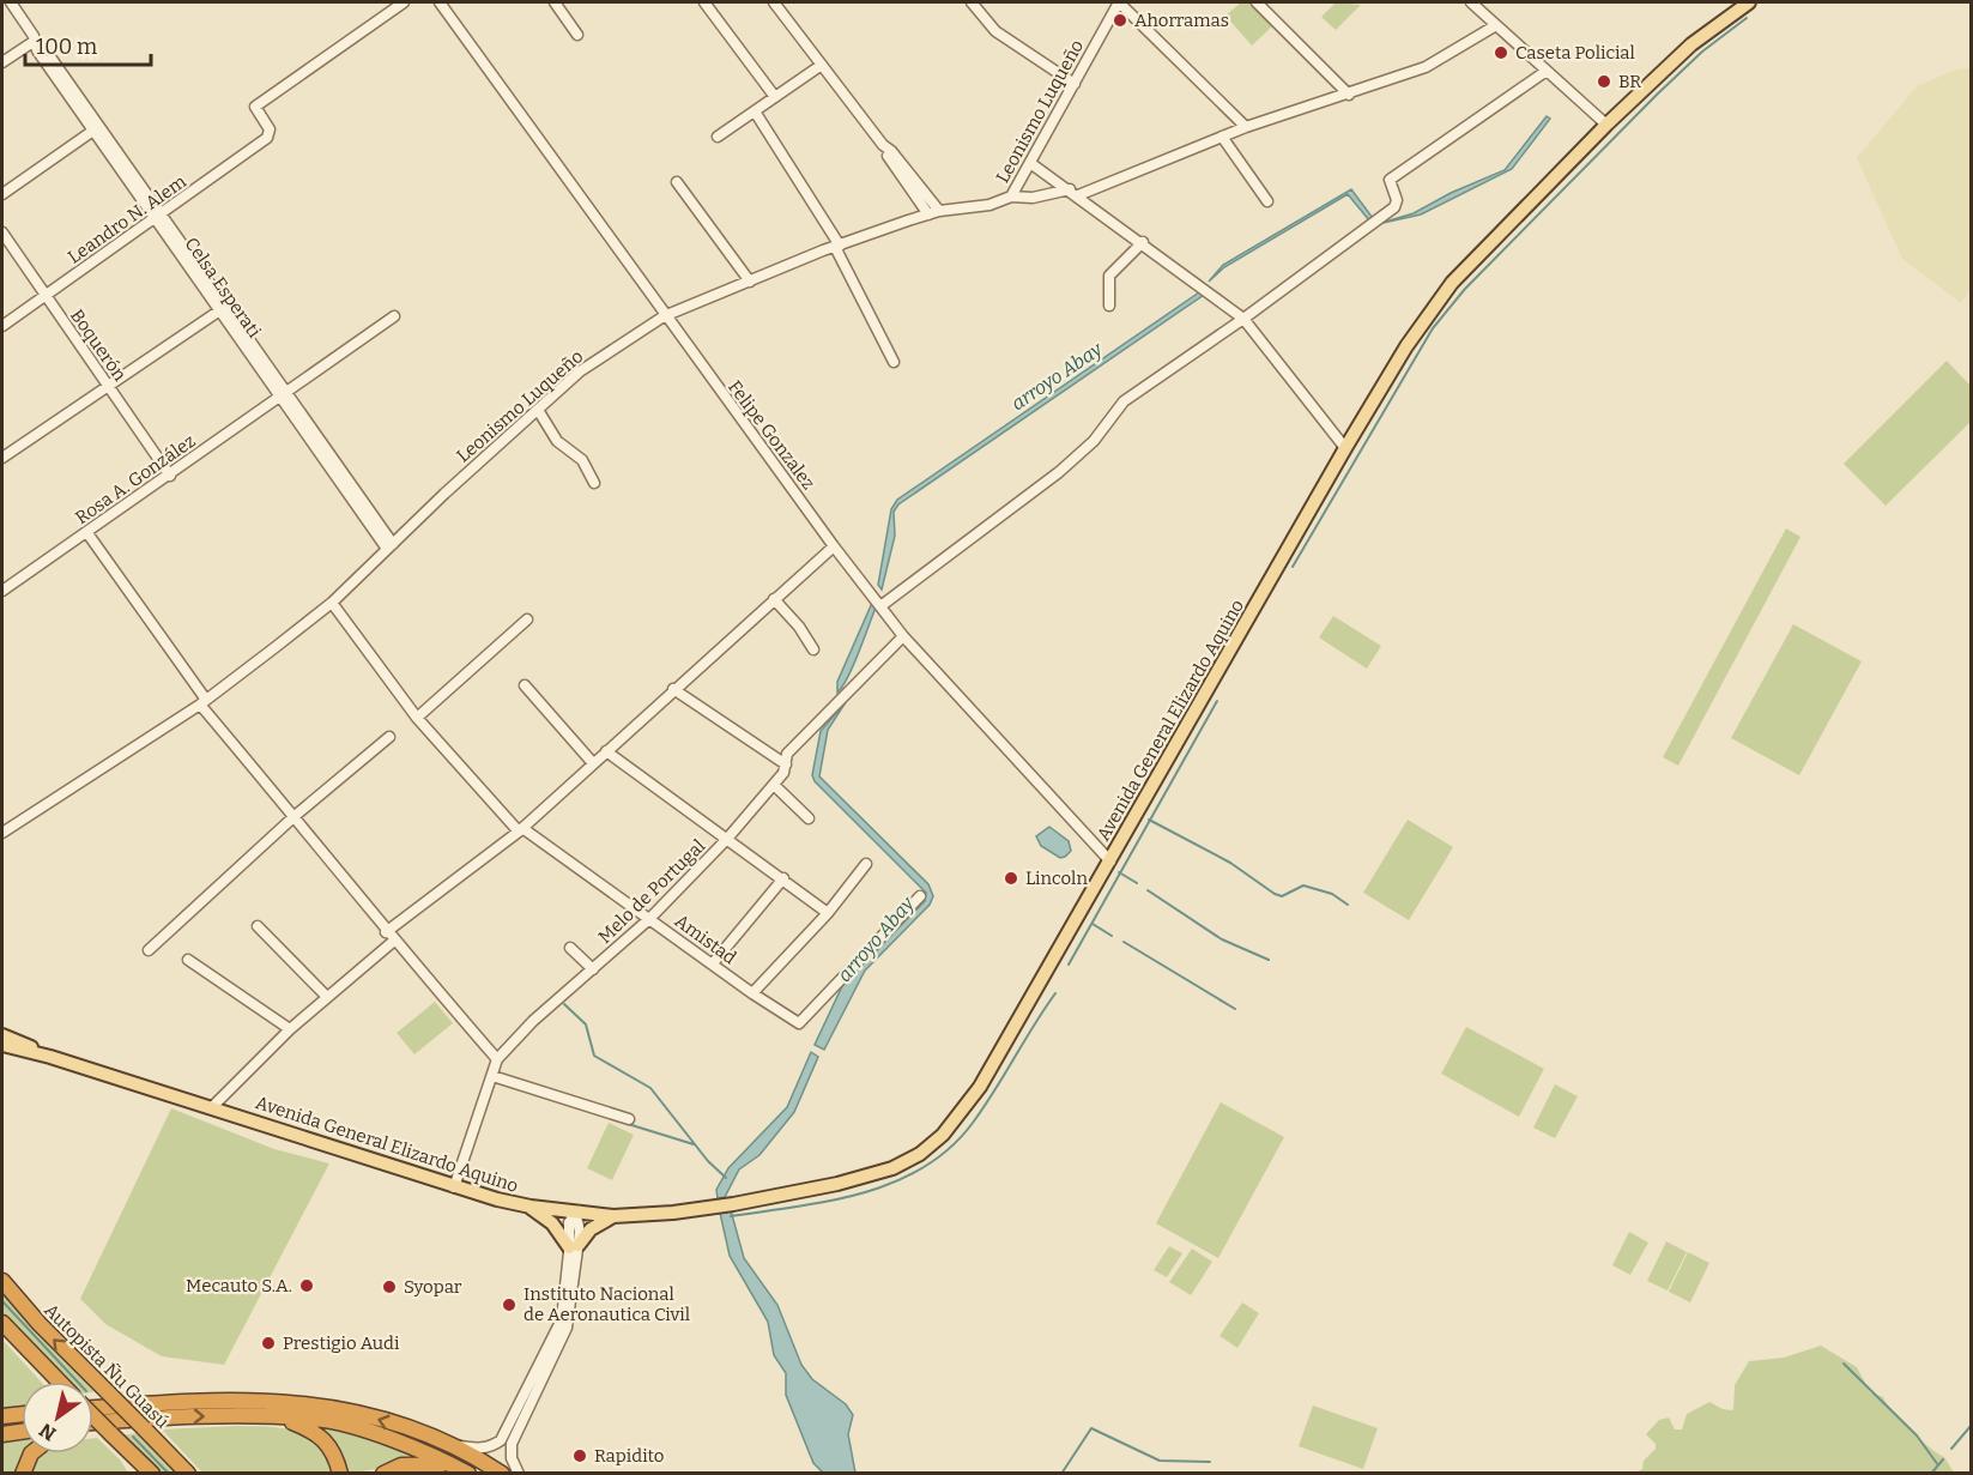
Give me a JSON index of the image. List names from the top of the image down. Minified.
{"streets":{"highway":["Autopista Ñu Guasú"],"main road":["Avenida General Elizardo Aquino"],"street":["Leonismo Luqueño","Leandro N. Alem","Celsa Esperati","Boquerón","Felipe Gonzalez","Rosa A. González","Melo de Portugal","Amistad"]},"crossings":[["Leonismo Luqueño","Celsa Esperati"],["Leonismo Luqueño","Felipe Gonzalez"],["Leonismo Luqueño","Amistad"],["Leandro N. Alem","Celsa Esperati"],["Leandro N. Alem","Boquerón"],["Celsa Esperati","Rosa A. González"],["Boquerón","Rosa A. González"],["Felipe Gonzalez","Avenida General Elizardo Aquino"],["Felipe Gonzalez","Melo de Portugal"],["Avenida General Elizardo Aquino","Melo de Portugal"],["Melo de Portugal","Amistad"]],"water":["arroyo Abay"],"places":["Ahorramas","Caseta Policial","BR","Lincoln","Mecauto S.A.","Syopar","Instituto Nacional de Aeronautica Civil","Prestigio Audi","Rapidito"],"scale_bar":"100 m","north":"bottom left"}
